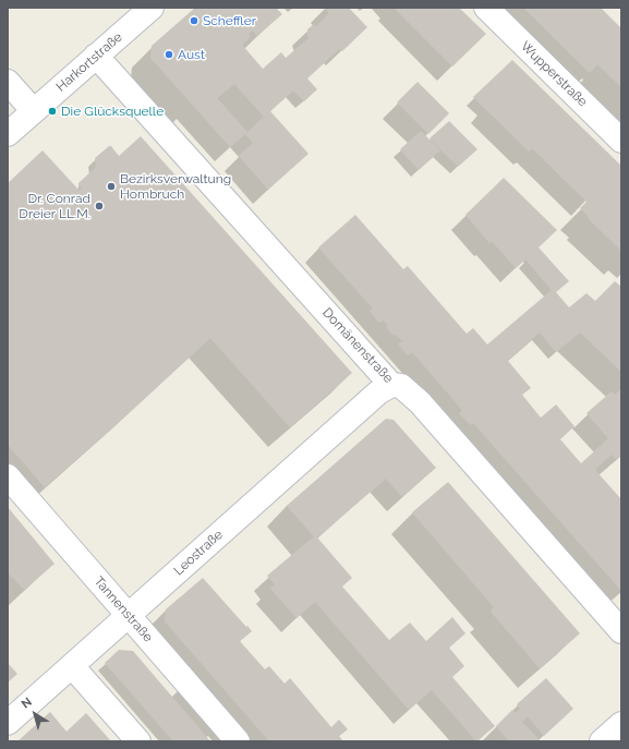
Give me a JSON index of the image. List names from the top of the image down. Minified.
{"streets":{"street":["Harkortstraße","Wupperstraße","Domänenstraße","Leostraße","Tannenstraße"]},"crossings":[["Harkortstraße","Domänenstraße"],["Domänenstraße","Leostraße"],["Leostraße","Tannenstraße"]],"places":["Scheffler","Aust","Die Glücksquelle","Bezirksverwaltung Hombruch","Dr. Conrad Dreier LL.M."],"north":"top left"}
